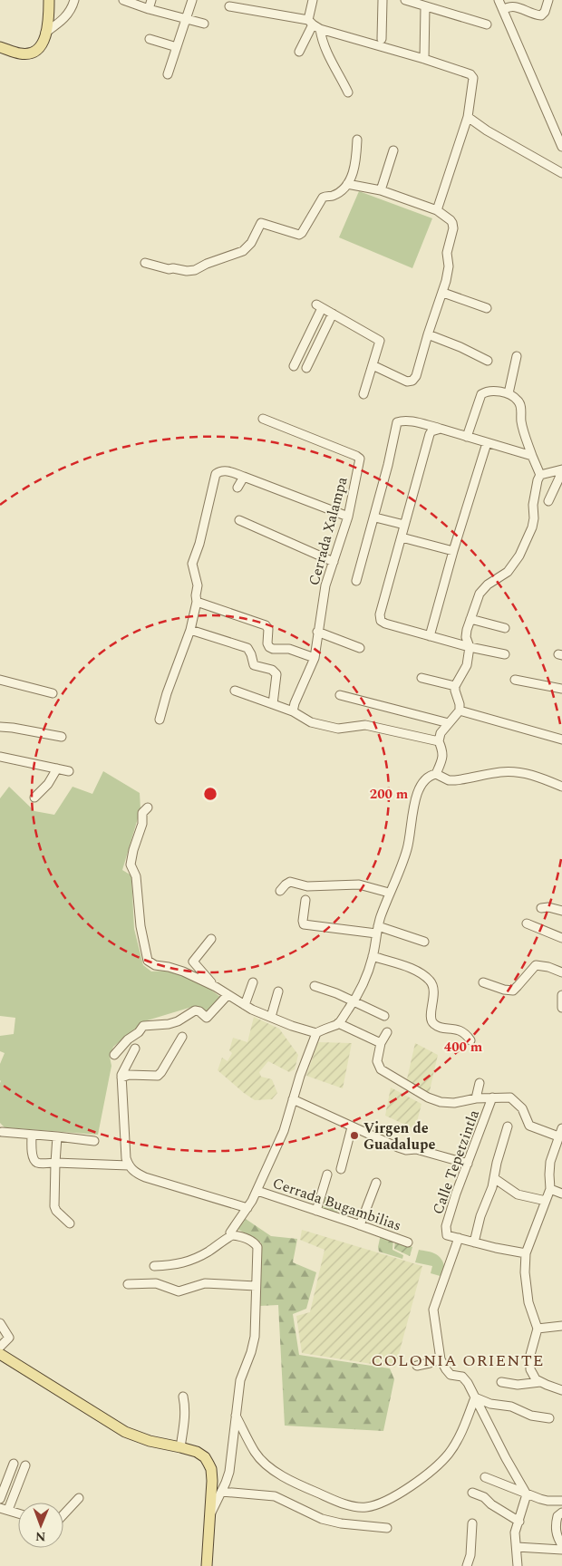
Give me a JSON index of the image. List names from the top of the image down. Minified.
{"streets":{"street":["Cerrada Xalampa","Calle Tepetzintla","Cerrada Bugambilias"]},"districts":["COLONIA ORIENTE"],"places":["Virgen de Guadalupe"],"north":"bottom","rings":["200 m","400 m"]}
